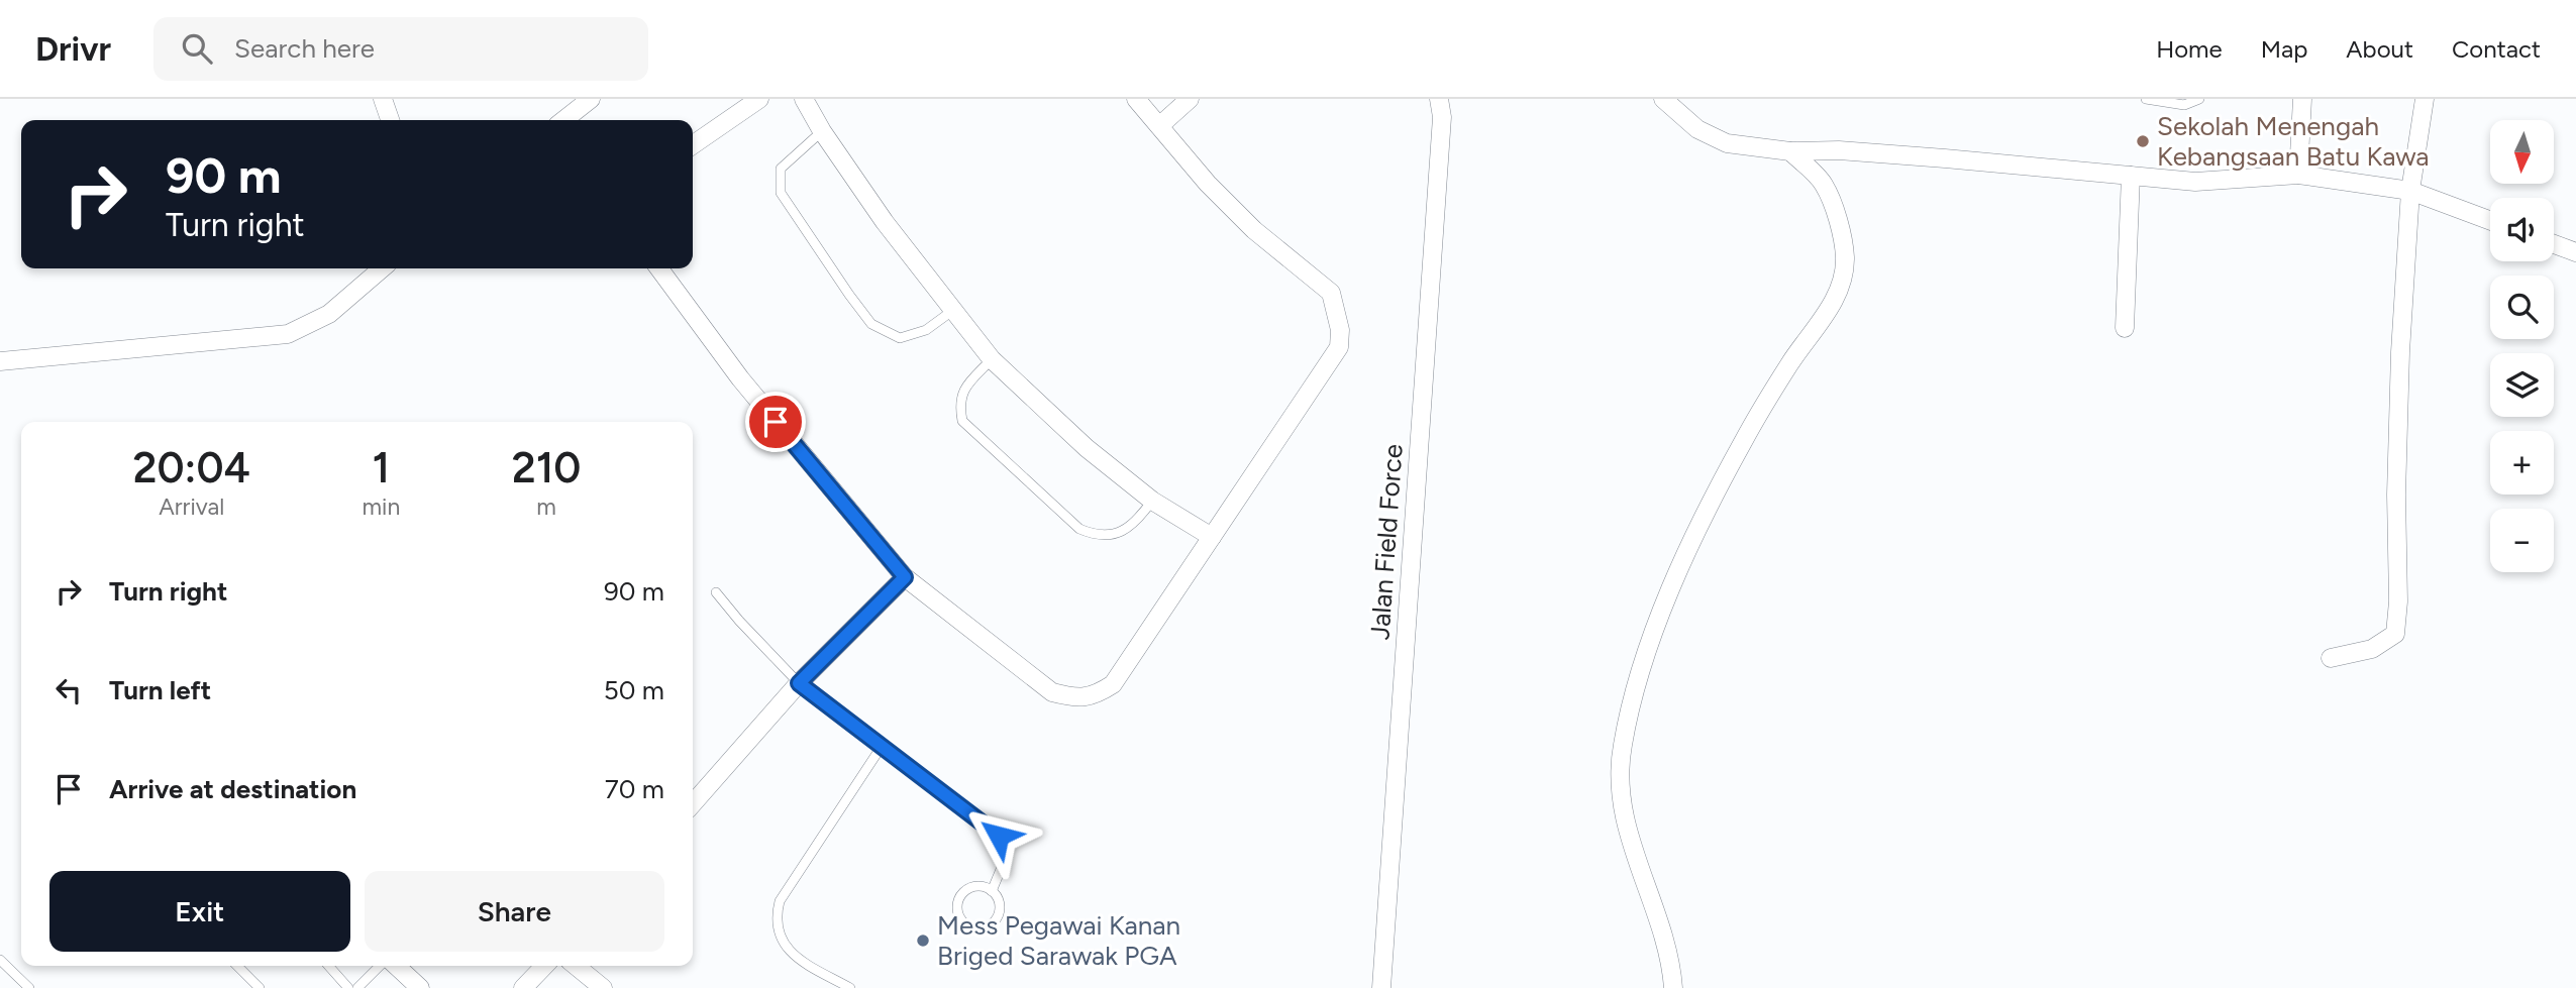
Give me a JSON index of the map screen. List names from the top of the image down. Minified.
{"streets":{"street":["Jalan Field Force"]},"places":["Sekolah Menengah Kebangsaan Batu Kawa","Mess Pegawai Kanan Briged Sarawak PGA"],"north":"bottom","page":{"header":"Drivr","search":"Search here","nav":["Home","Map","About","Contact"],"map_buttons":["+","−"],"turn":["90 m","Turn right"],"eta":["20:04","Arrival","1","min","210","m"],"list":[{"name":"Turn right","value":"90 m"},{"name":"Turn left","value":"50 m"},{"name":"Arrive at destination","value":"70 m"}],"buttons":["Exit","Share"]}}
